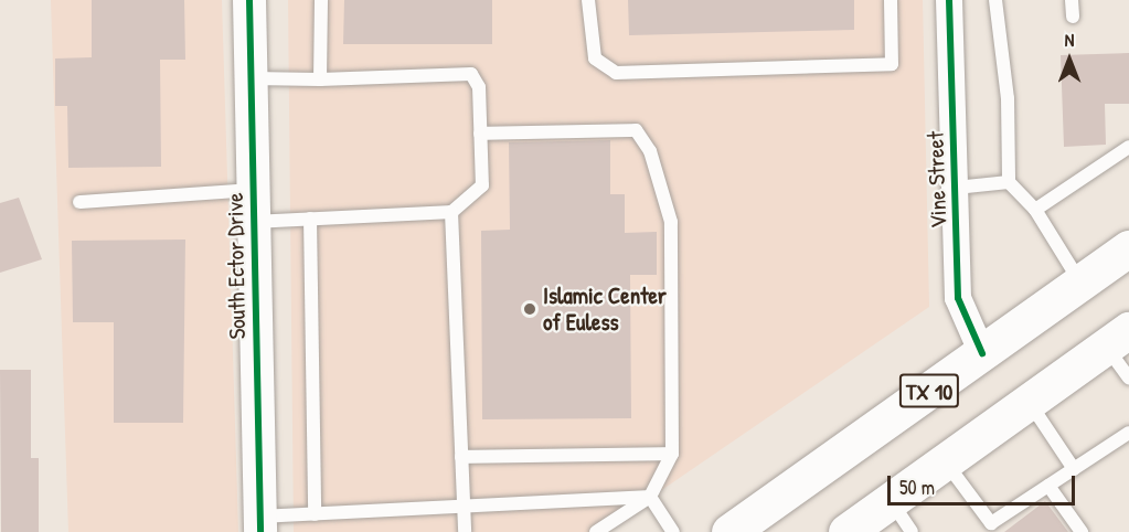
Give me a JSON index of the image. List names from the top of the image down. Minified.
{"streets":{"main road":["TX 10"],"street":["Vine Street","South Ector Drive"]},"crossings":[["Vine Street","TX 10"]],"places":["Islamic Center of Euless"],"scale_bar":"50 m","north":"top"}
